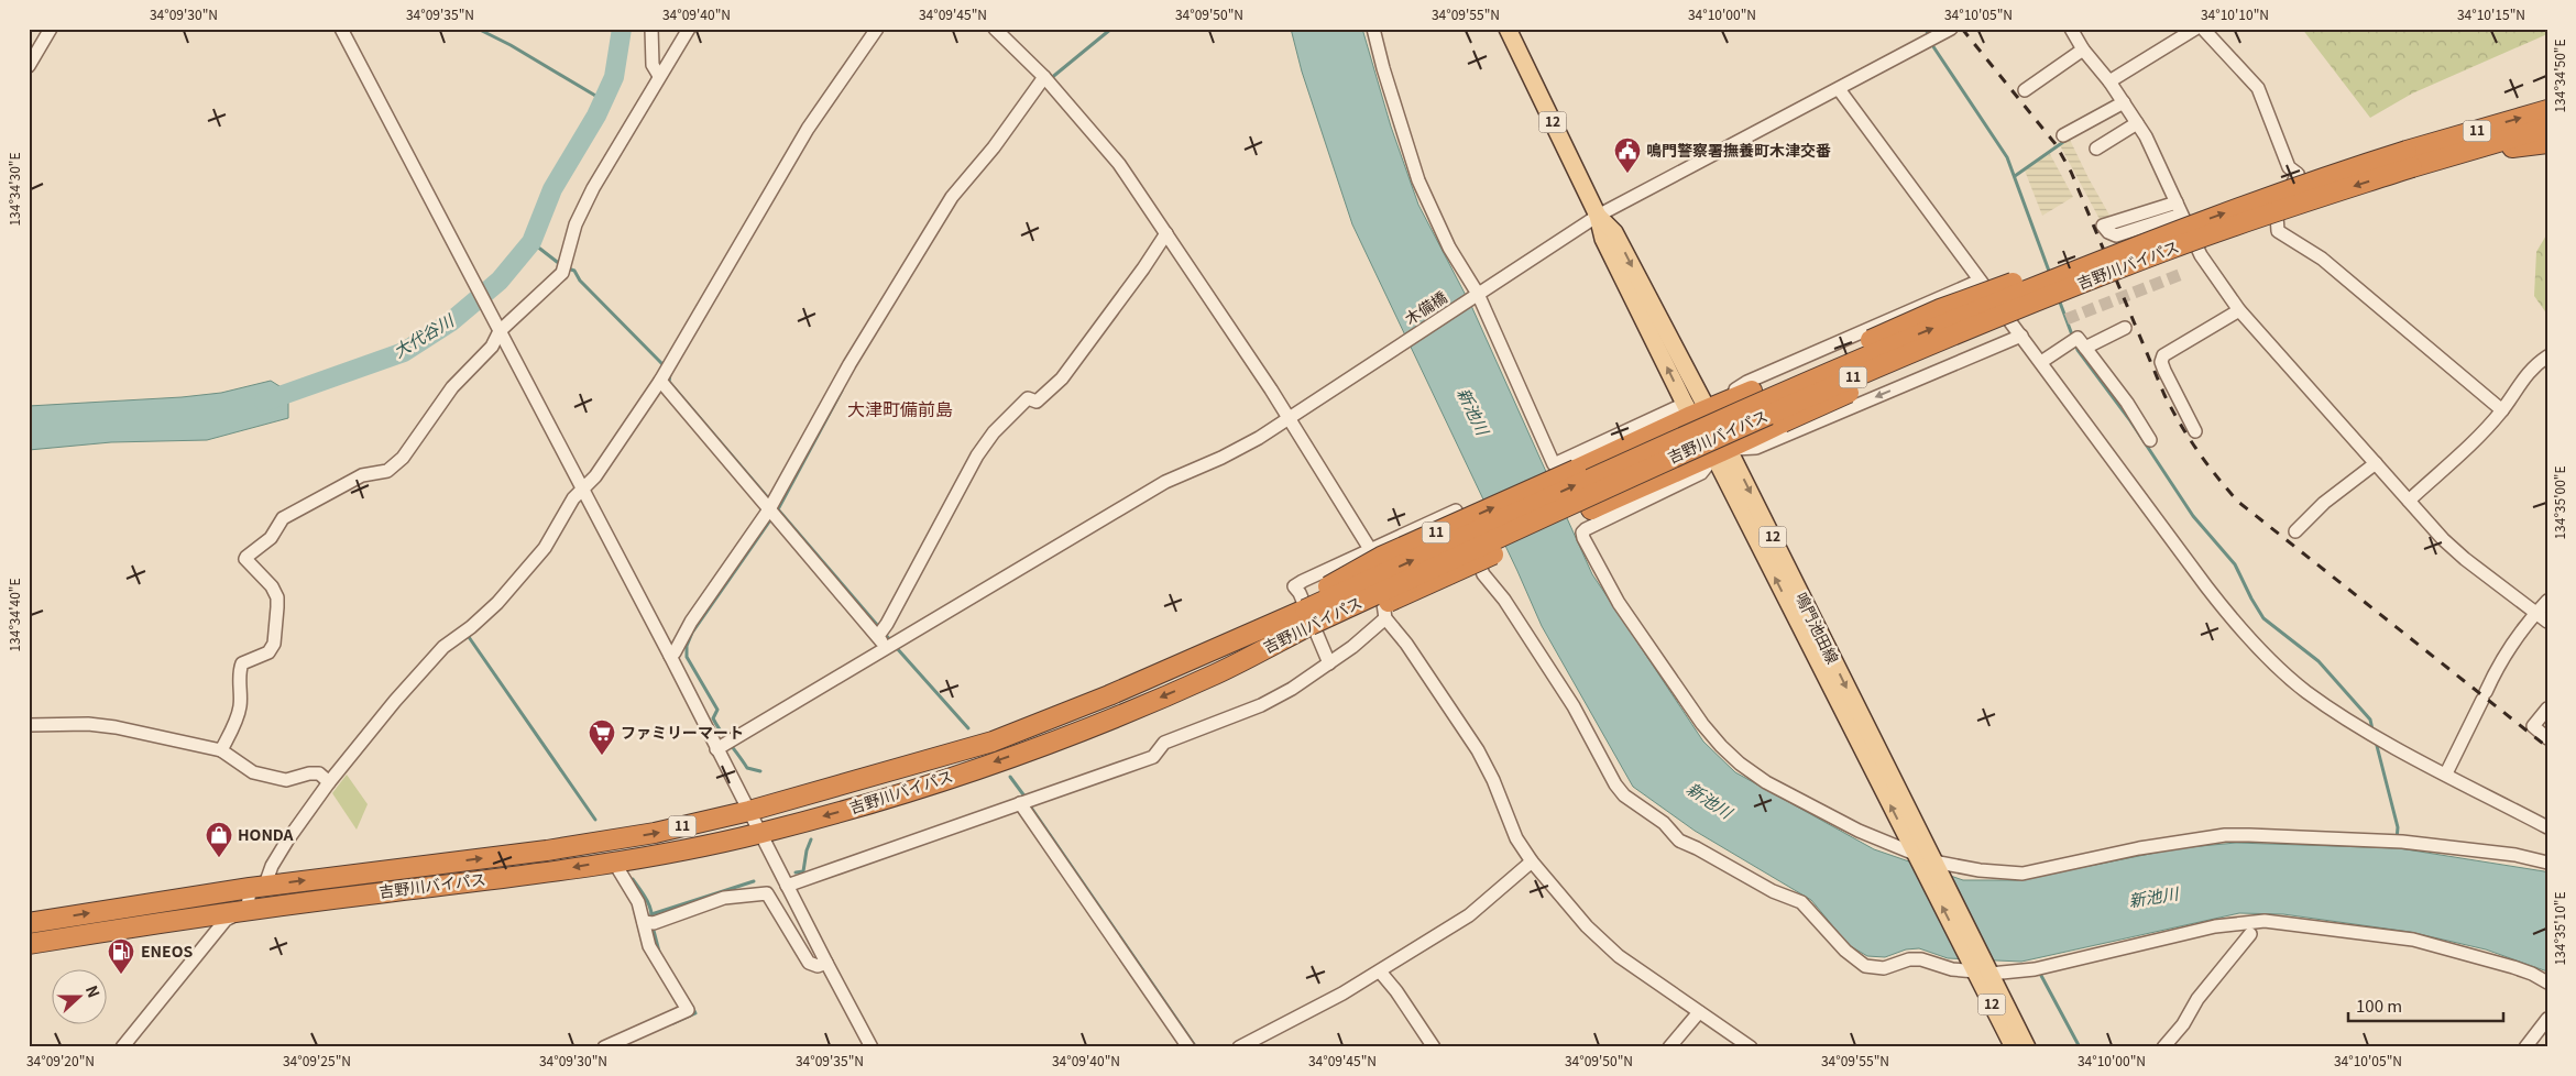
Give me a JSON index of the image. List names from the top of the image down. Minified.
{"streets":{"highway":["11","吉野川バイパス"],"main road":["12","鳴門池田線"],"street":["木備橋"]},"crossings":[["11","吉野川バイパス"],["11","鳴門池田線"],["木備橋","鳴門池田線"]],"districts":["大津町備前島"],"water":["大代谷川","新池川"],"places":{"public building":["鳴門警察署撫養町木津交番"],"supermarket":["ファミリーマート"],"shop":["HONDA"],"fuel station":["ENEOS"]},"scale_bar":"100 m","north":"right","coordinates":["34°09'30\"N","34°09'35\"N","34°09'40\"N","34°09'45\"N","34°09'50\"N","34°09'55\"N","34°10'00\"N","34°10'05\"N","34°10'10\"N","34°10'15\"N","134°34'50\"E","134°34'30\"E","134°35'00\"E","134°34'40\"E","134°35'10\"E","34°09'20\"N","34°09'25\"N"]}
